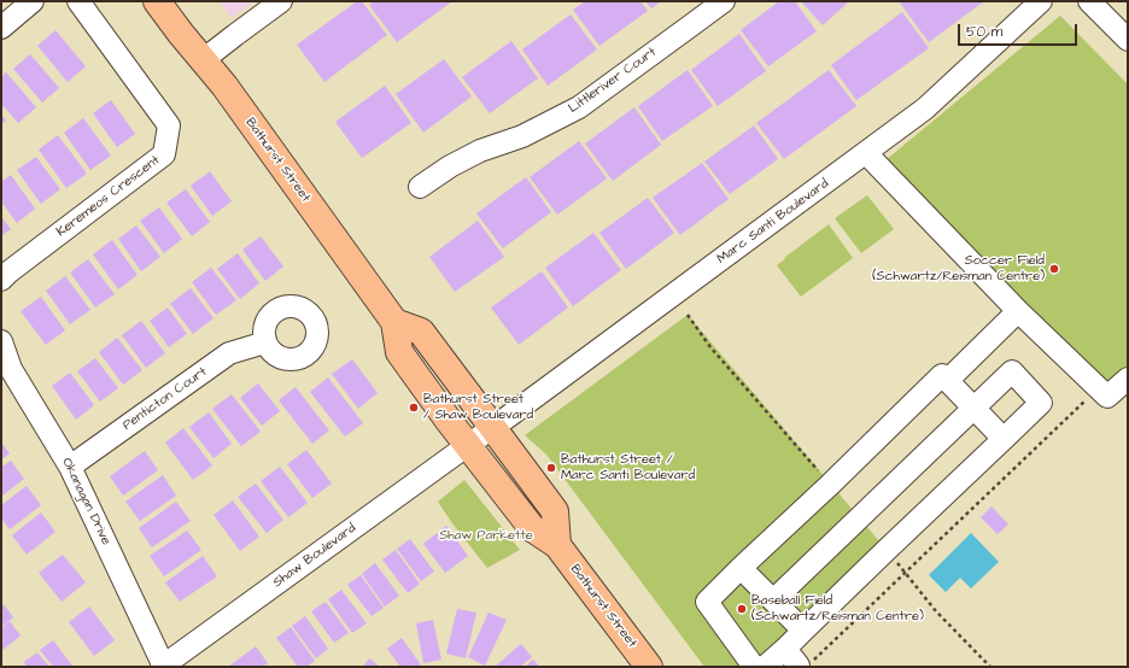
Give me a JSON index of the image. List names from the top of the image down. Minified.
{"streets":{"main road":["Bathurst Street"],"street":["Littleriver Court","Keremeos Crescent","Marc Santi Boulevard","Penticton Court","Okanagan Drive","Shaw Boulevard"]},"crossings":[["Bathurst Street","Marc Santi Boulevard"],["Bathurst Street","Shaw Boulevard"],["Marc Santi Boulevard","Shaw Boulevard"],["Penticton Court","Okanagan Drive"],["Okanagan Drive","Shaw Boulevard"]],"parks":["Shaw Parkette"],"places":["Soccer Field (Schwartz/Reisman Centre)","Bathurst Street / Shaw Boulevard","Bathurst Street / Marc Santi Boulevard","Baseball Field (Schwartz/Reisman Centre)"],"scale_bar":"50 m"}
